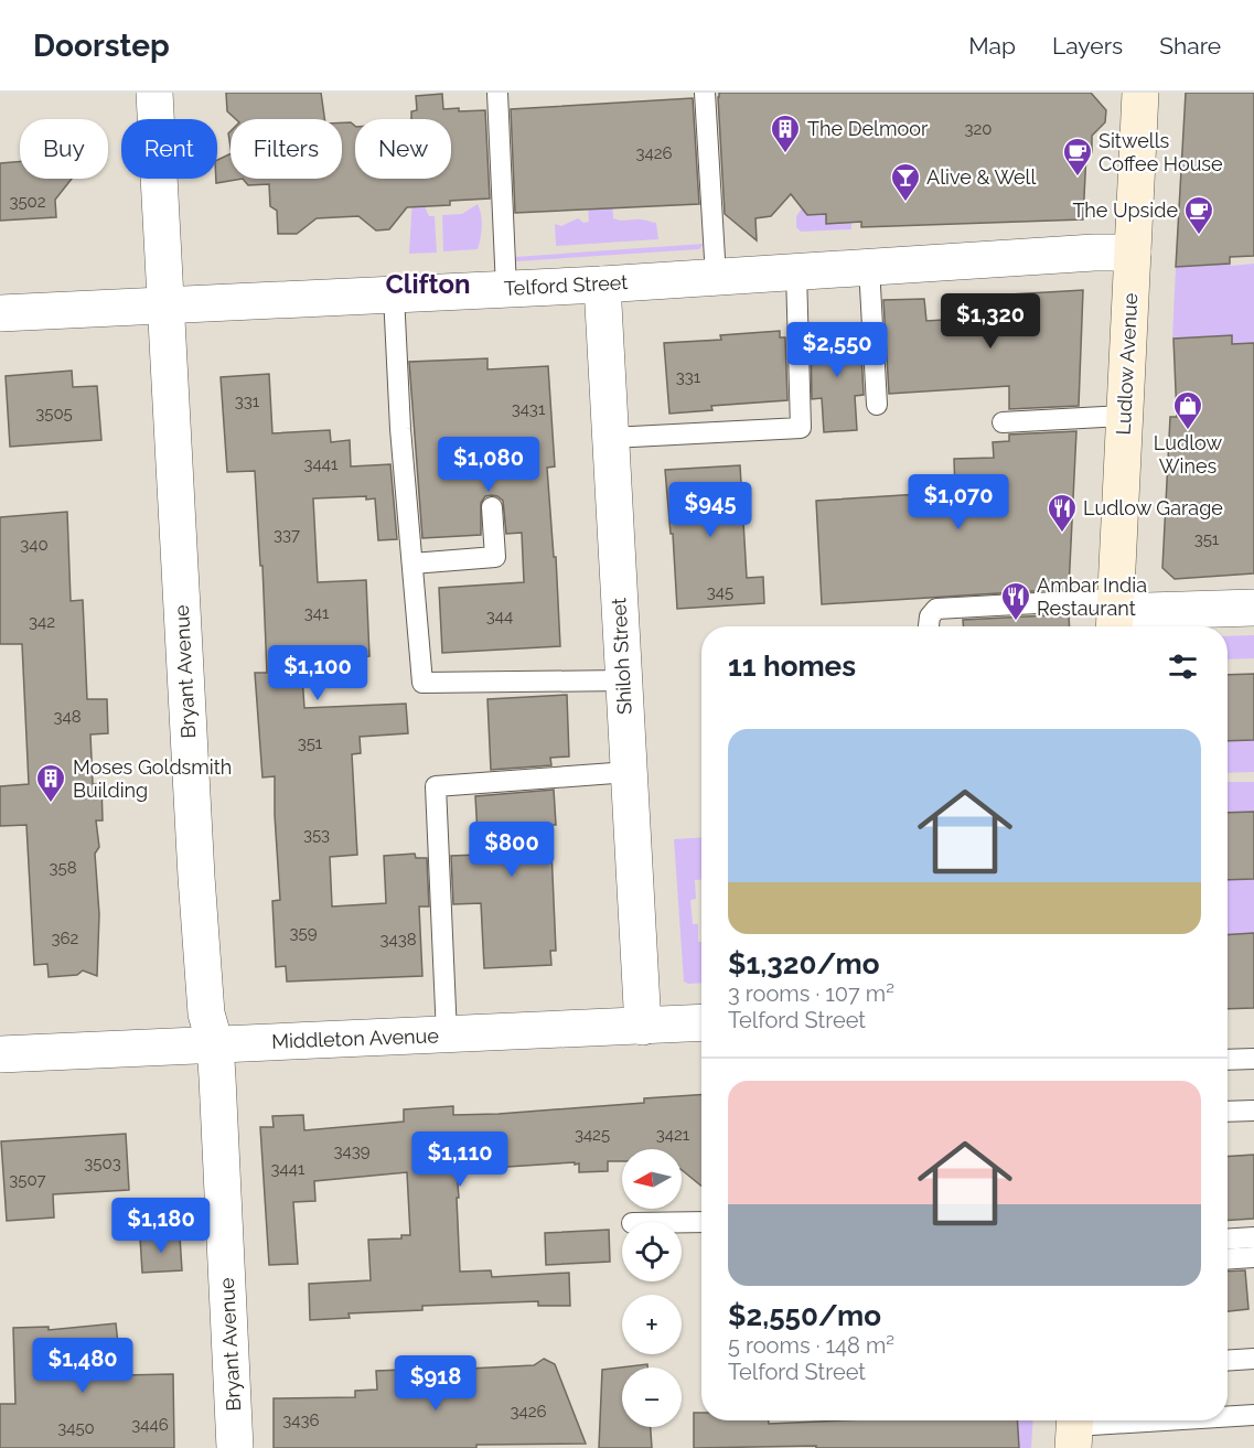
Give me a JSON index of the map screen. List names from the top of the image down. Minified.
{"streets":{"main road":["Ludlow Avenue"],"street":["Telford Street","Shiloh Street","Bryant Avenue","Middleton Avenue"]},"crossings":[["Telford Street","Ludlow Avenue"],["Telford Street","Shiloh Street"],["Telford Street","Bryant Avenue"],["Shiloh Street","Middleton Avenue"],["Bryant Avenue","Middleton Avenue"]],"districts":["Clifton"],"places":{"building":["The Delmoor","Moses Goldsmith Building"],"cafe":["Sitwells Coffee House","The Upside"],"bar":["Alive & Well"],"shop":["Ludlow Wines"],"restaurant":["Ludlow Garage","Ambar India Restaurant"]},"house_numbers":["320","3426","3502","331","331","3431","3505","3441","337","351","340","345","341","344","342","348","351","353","358","359","362","3438","3425","3421","3439","3503","3441","3507","3426","3436","3446","3450"],"north":"left","page":{"header":"Doorstep","nav":["Map","Layers","Share"],"chip":["Buy","Rent","Filters","New"],"price":["$1,320","$2,550","$1,080","$1,070","$945","$1,100","$800","$1,110","$1,180","$1,480","$918"],"heading":"11 homes","list":[{"name":"$1,320/mo","note":"3 rooms · 107 m² · Telford Street"},{"name":"$2,550/mo","note":"5 rooms · 148 m² · Telford Street"}],"map_buttons":["+","−"]}}
